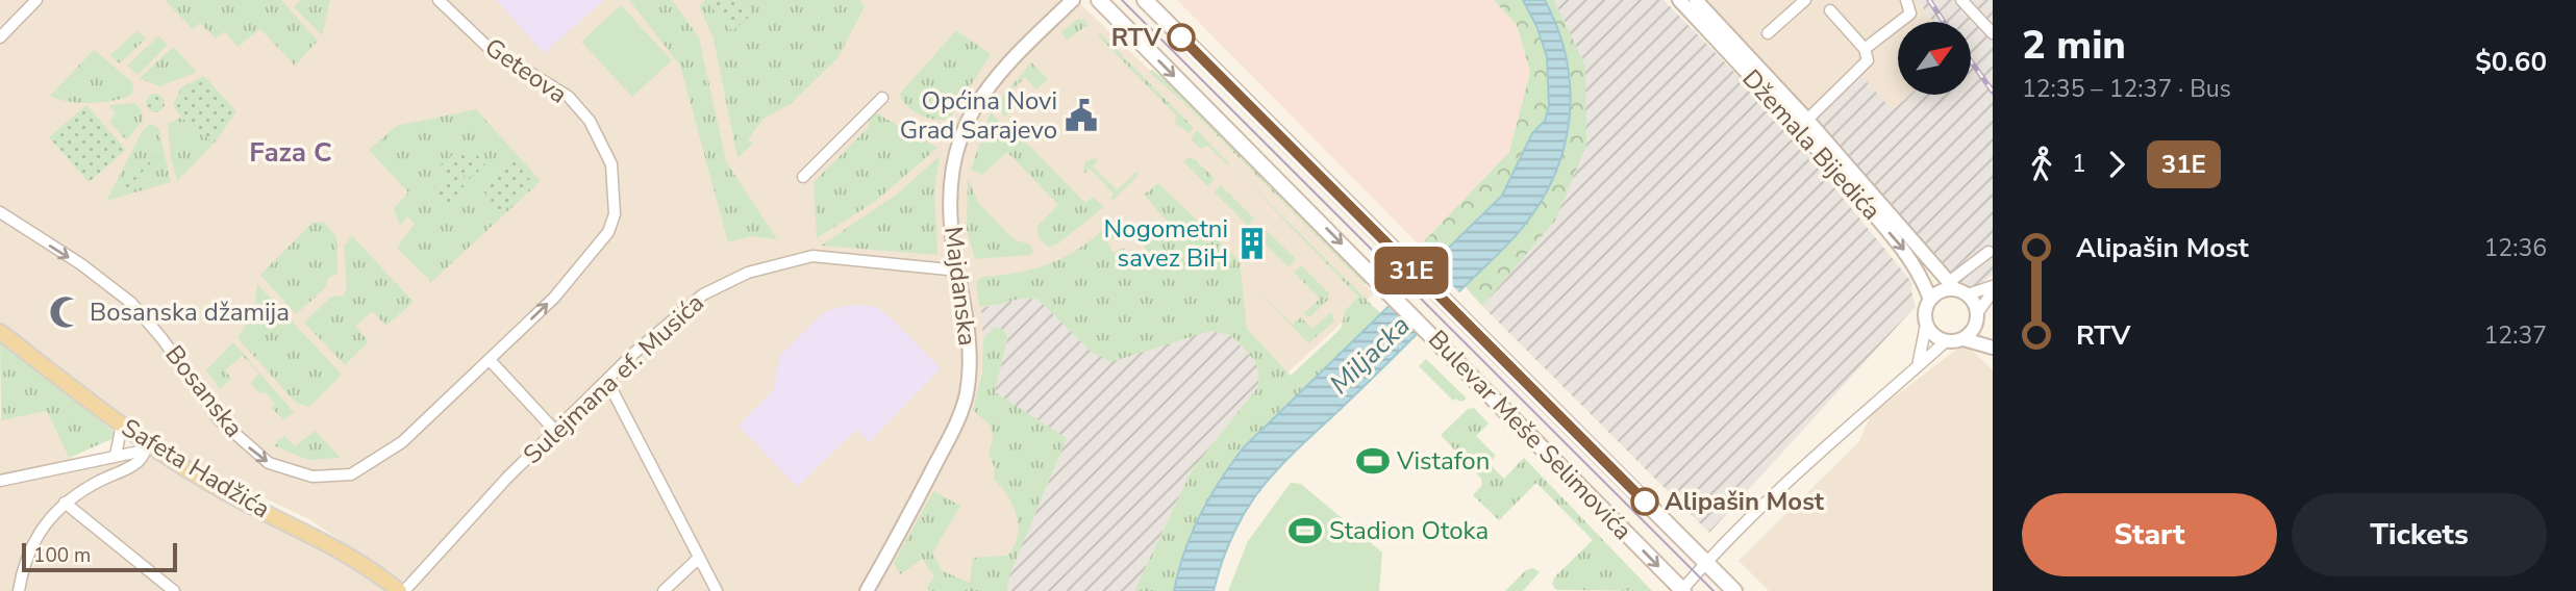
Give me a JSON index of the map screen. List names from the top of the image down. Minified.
{"streets":{"main road":["Bulevar Meše Selimovića","Safeta Hadžića"],"street":["Geteova","Džemala Bijedića","Majdanska","Sulejmana ef. Musića","Bosanska"]},"crossings":[["Geteova","Bosanska"],["Majdanska","Sulejmana ef. Musića"],["Sulejmana ef. Musića","Safeta Hadžića"]],"one_way":["Bosanska"],"districts":["Faza C"],"water":["Miljacka"],"places":{"other":["RTV","Alipašin Most"],"public building":["Općina Novi Grad Sarajevo"],"building":["Nogometni savez BiH"],"mosque":["Bosanska džamija"],"sports":["Vistafon","Stadion Otoka"]},"lines":["bus line 31E"],"scale_bar":"100 m","north":"top right","page":{"on_map":"31E","heading":["2 min","12:35 – 12:37 · Bus","$0.60"],"legs":["1","31E"],"list":[{"name":"Alipašin Most","value":"12:36"},{"name":"RTV","value":"12:37"}],"buttons":["Start","Tickets"],"scale":"100 m"}}
